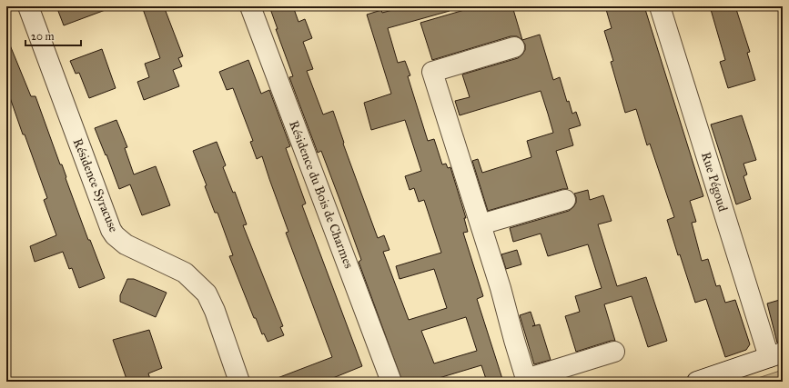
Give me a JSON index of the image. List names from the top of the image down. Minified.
{"streets":{"street":["Rue Pégoud","Résidence Syracuse","Résidence du Bois de Charmes"]},"scale_bar":"20 m"}
